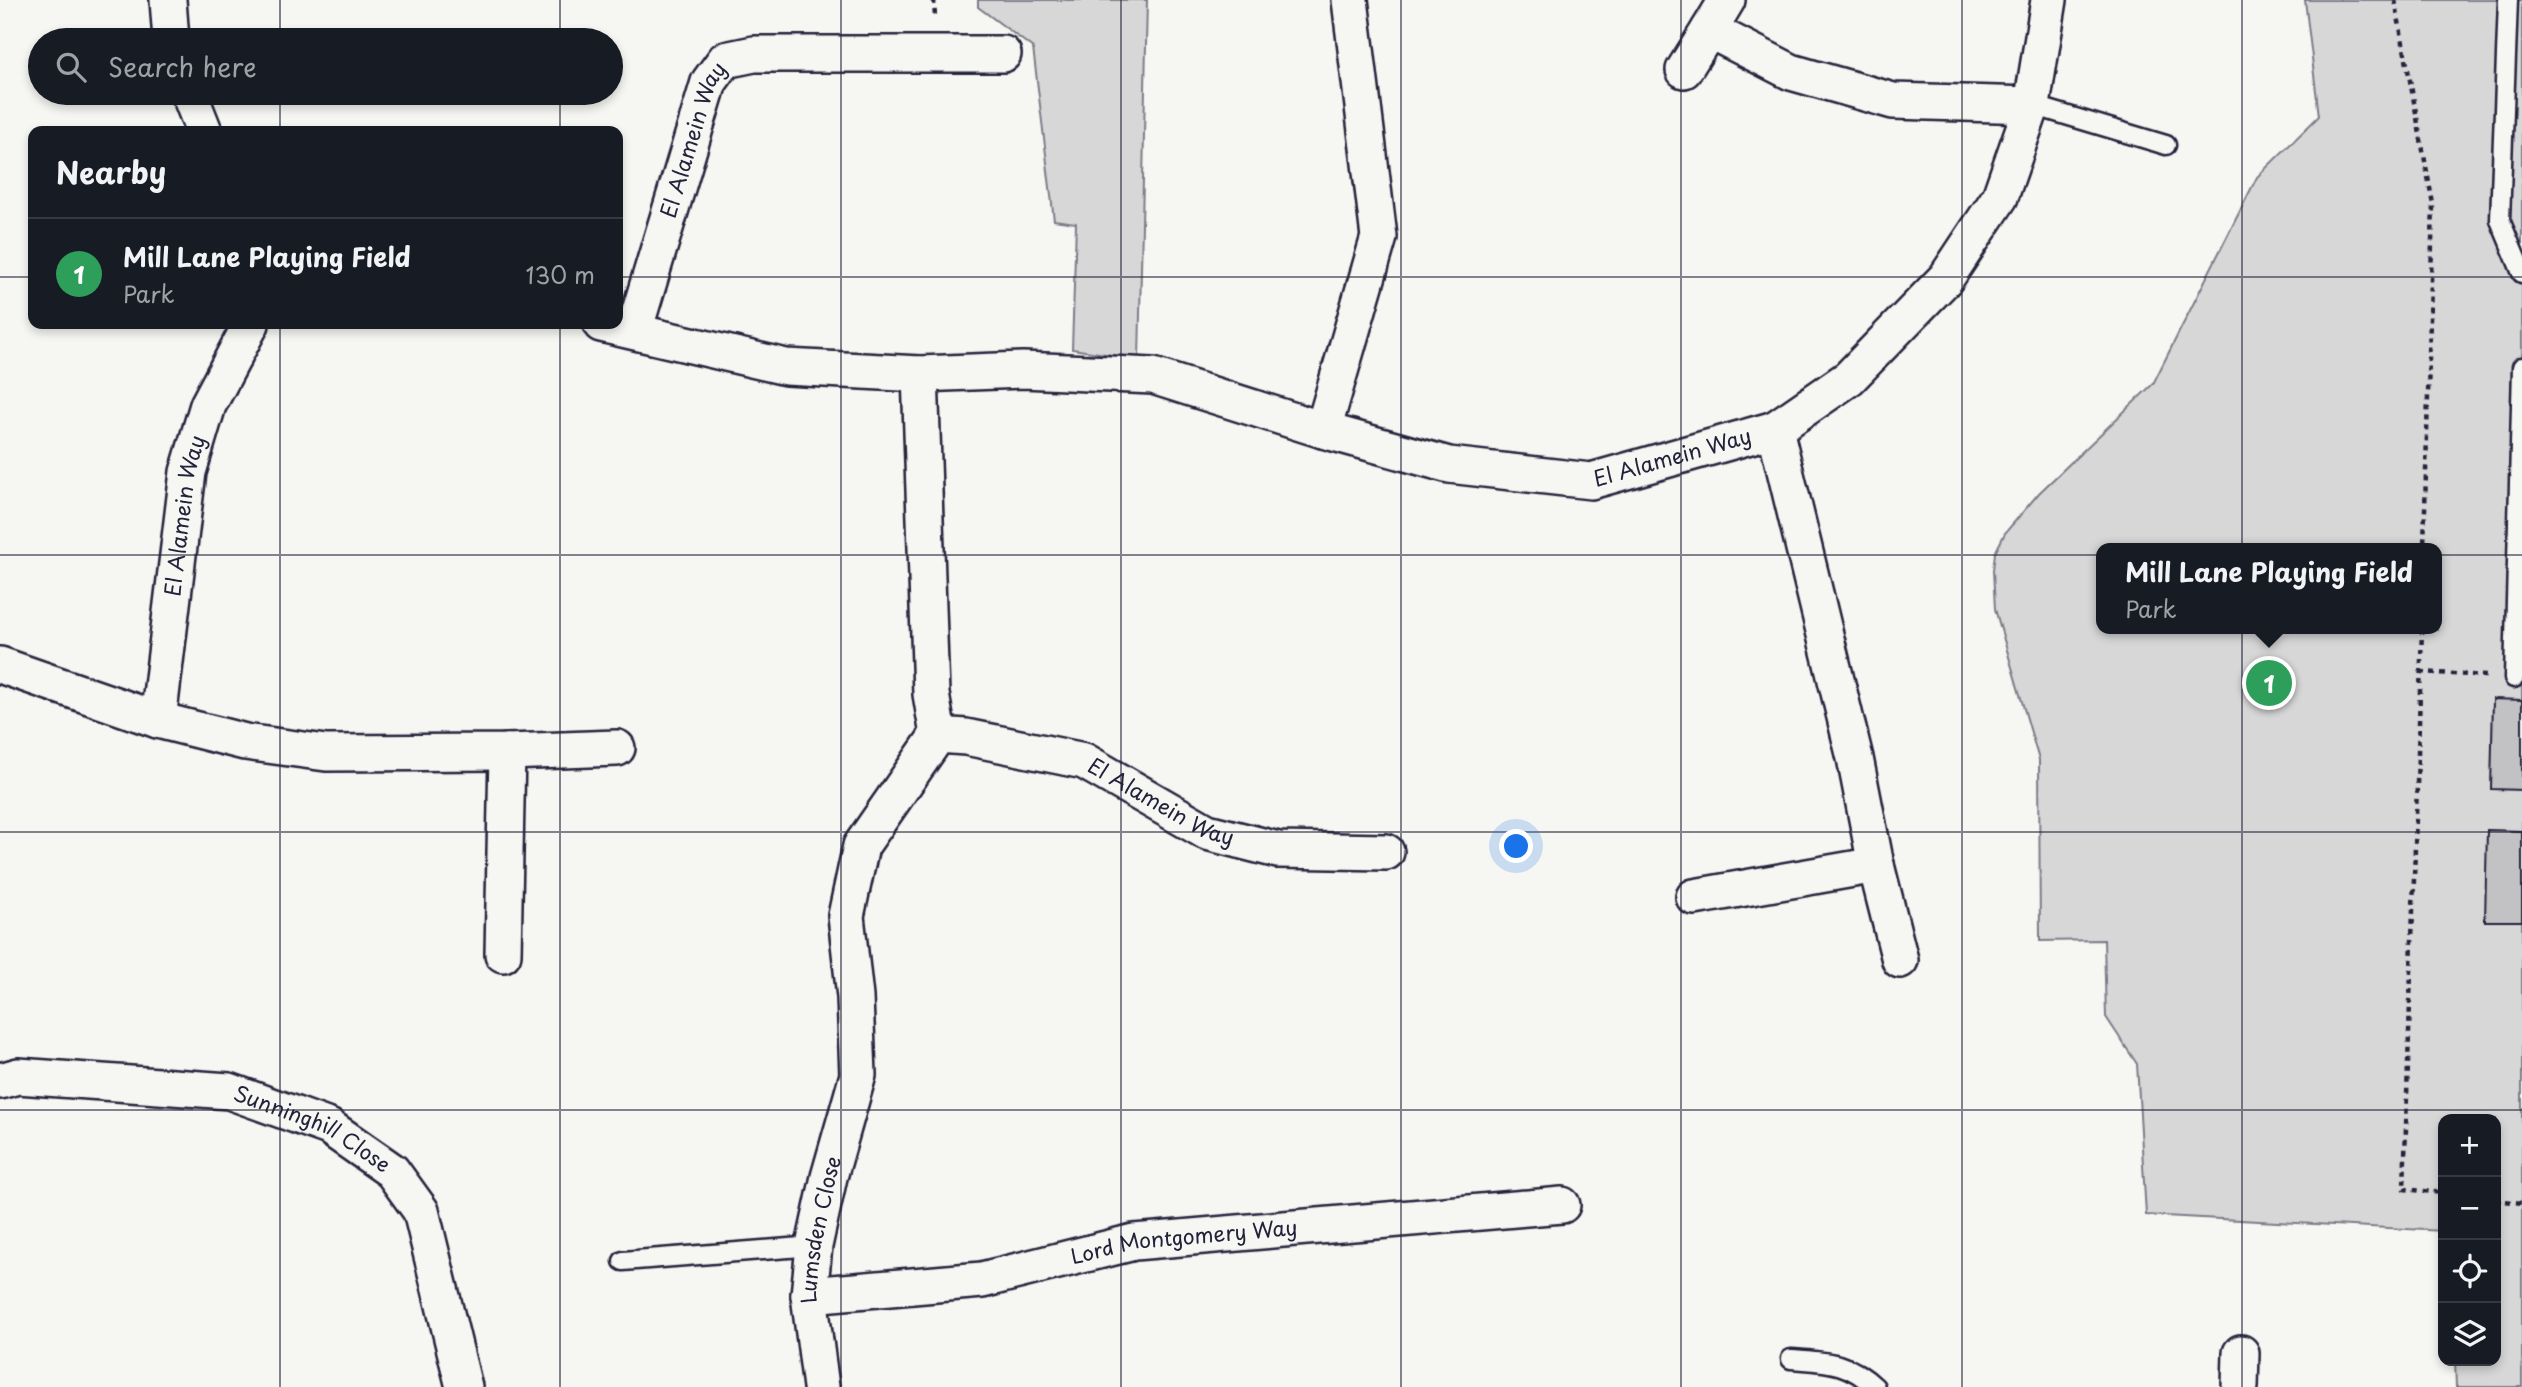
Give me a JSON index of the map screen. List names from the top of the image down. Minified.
{"streets":{"street":["El Alamein Way","Sunninghill Close","Lumsden Close","Lord Montgomery Way"]},"crossings":[["El Alamein Way","Lumsden Close"],["Lumsden Close","Lord Montgomery Way"]],"page":{"search":"Search here","heading":"Nearby","list":[{"mark":"1","name":"Mill Lane Playing Field","note":"Park","value":"130 m"}],"popup":["Mill Lane Playing Field","Park"],"pins":"1","map_buttons":["+","−"]}}
